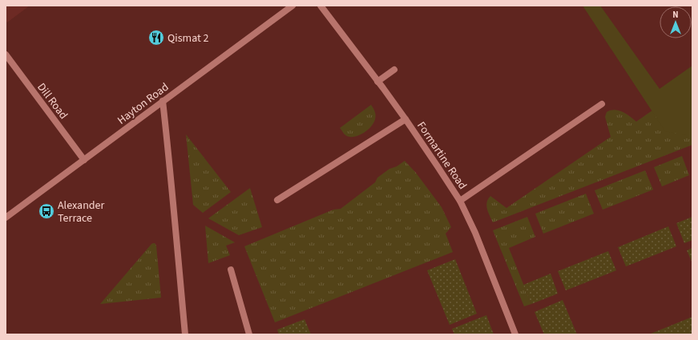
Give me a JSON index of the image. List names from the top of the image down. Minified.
{"streets":{"street":["Dill Road","Hayton Road","Formartine Road"]},"crossings":[["Dill Road","Hayton Road"]],"places":{"restaurant":["Qismat 2"],"bus stop":["Alexander Terrace"]},"north":"top"}
